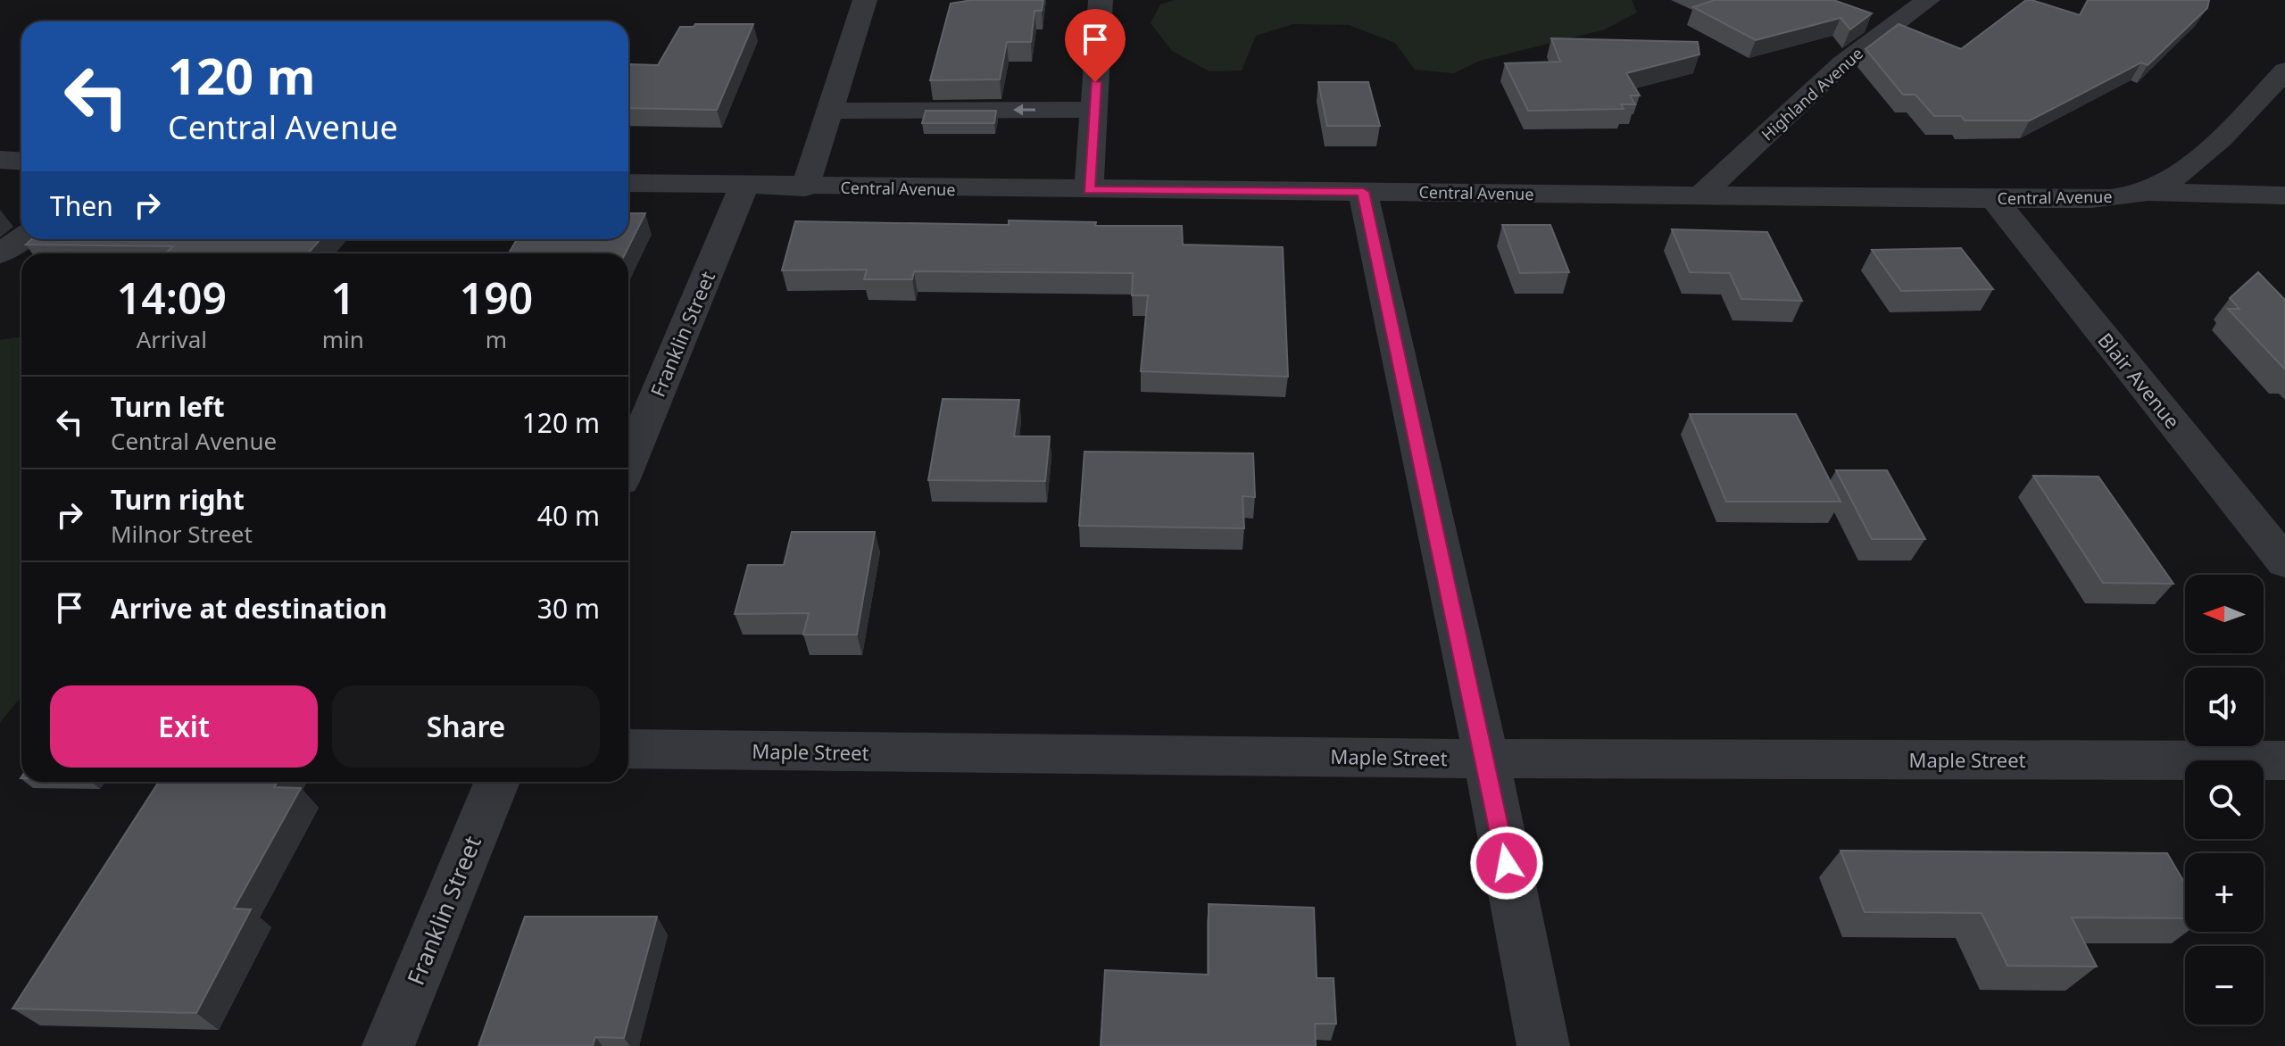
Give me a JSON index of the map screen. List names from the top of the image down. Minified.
{"streets":{"street":["Highland Avenue","Central Avenue","Franklin Street","Blair Avenue","Maple Street"]},"crossings":[["Highland Avenue","Central Avenue"],["Central Avenue","Franklin Street"],["Central Avenue","Blair Avenue"]],"north":"left","page":{"turn":["120 m","Central Avenue"],"then":"Then","eta":["14:09","Arrival","1","min","190","m"],"list":[{"name":"Turn left","note":"Central Avenue","value":"120 m"},{"name":"Turn right","note":"Milnor Street","value":"40 m"},{"name":"Arrive at destination","value":"30 m"}],"map_buttons":["+","−"],"buttons":["Exit","Share"]}}
